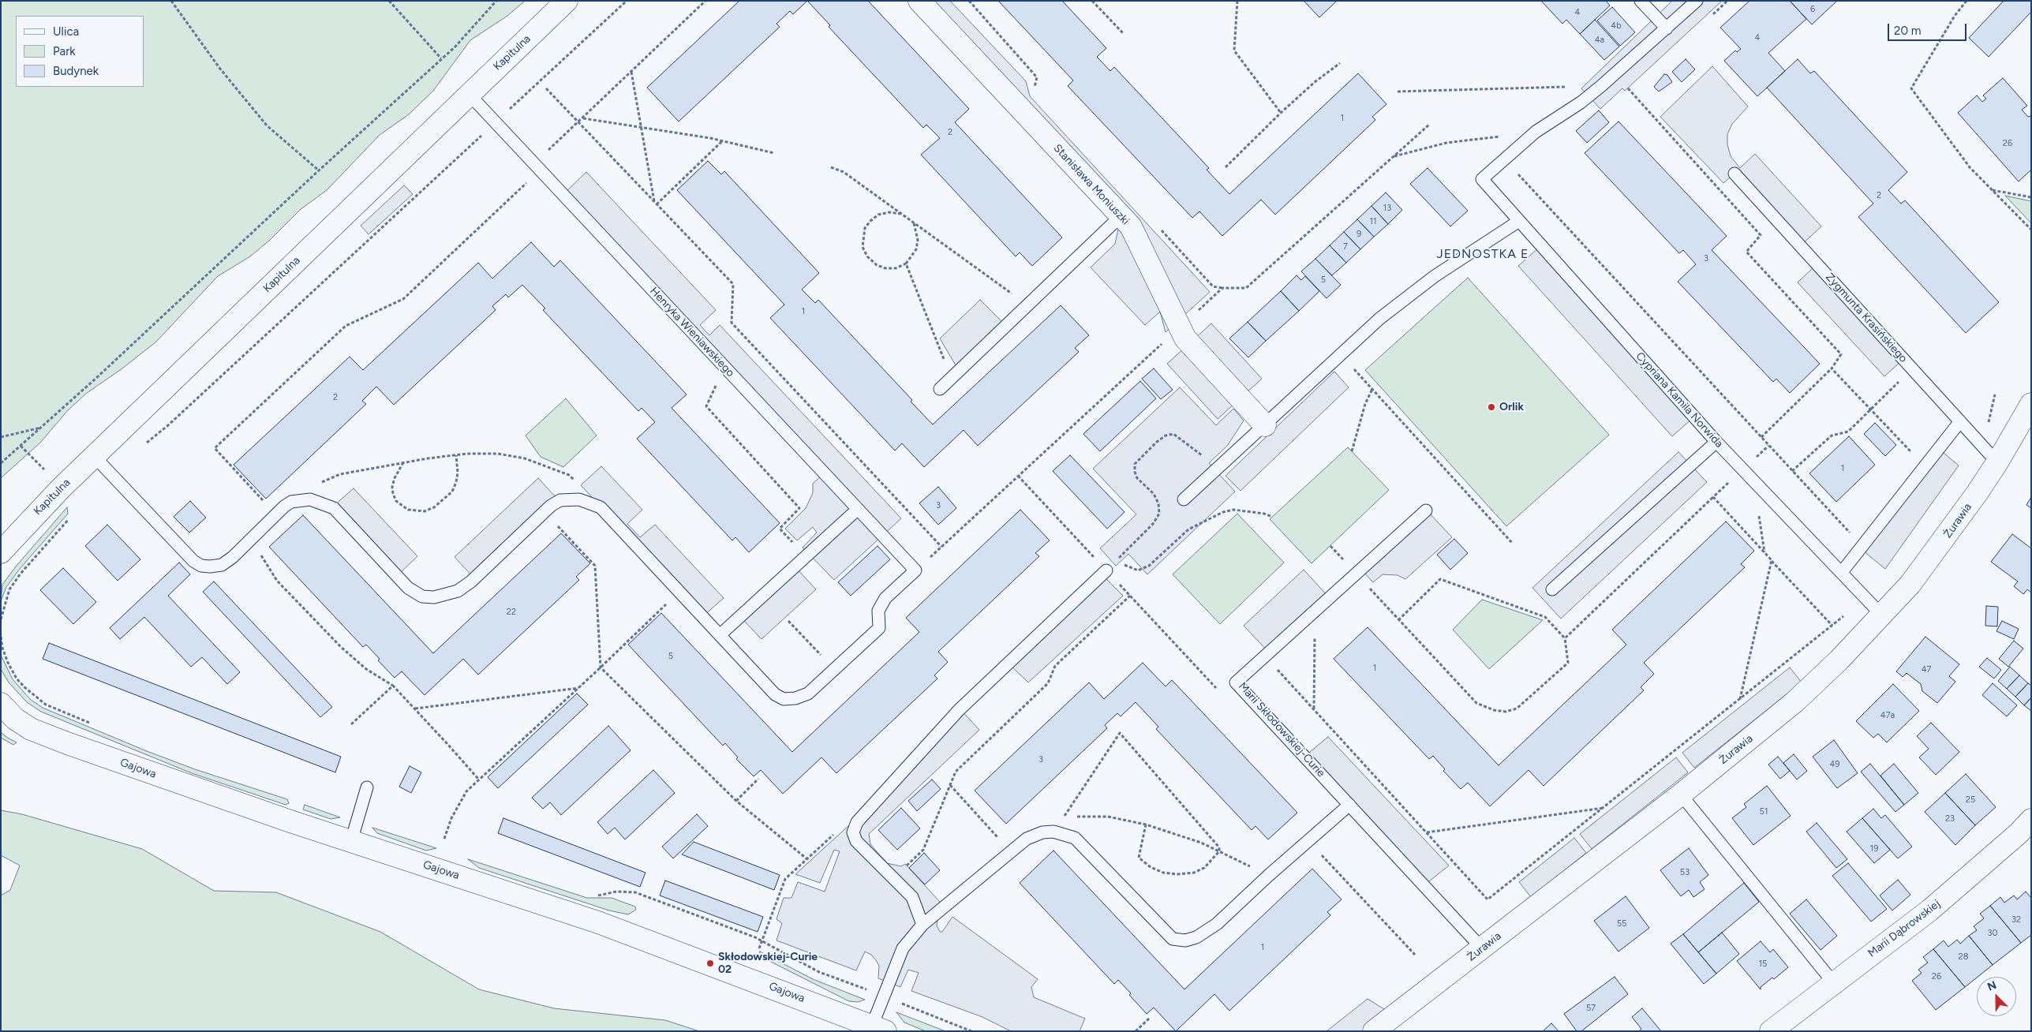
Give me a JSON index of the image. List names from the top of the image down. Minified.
{"streets":{"street":["Kapitulna","Stanisława Moniuszki","Żurawia","Gajowa","Marii Dąbrowskiej"],"lane":["Zygmunta Krasińskiego","Henryka Wieniawskiego","Cypriana Kamila Norwida","Marii Skłodowskiej-Curie"]},"crossings":[["Kapitulna","Henryka Wieniawskiego"],["Zygmunta Krasińskiego","Żurawia"],["Cypriana Kamila Norwida","Żurawia"],["Żurawia","Marii Skłodowskiej-Curie"]],"districts":["JEDNOSTKA E"],"places":["Orlik","Skłodowskiej-Curie 02"],"house_numbers":["6","4","4b","4","4a","1","2","26","2","13","11","9","7","3","5","1","2","1","3","22","5","1","47","47a","3","49","25","51","23","19","53","32","55","30","1","28","15","26","57"],"legend":["Ulica","Park","Budynek"],"scale_bar":"20 m","north":"top left"}
